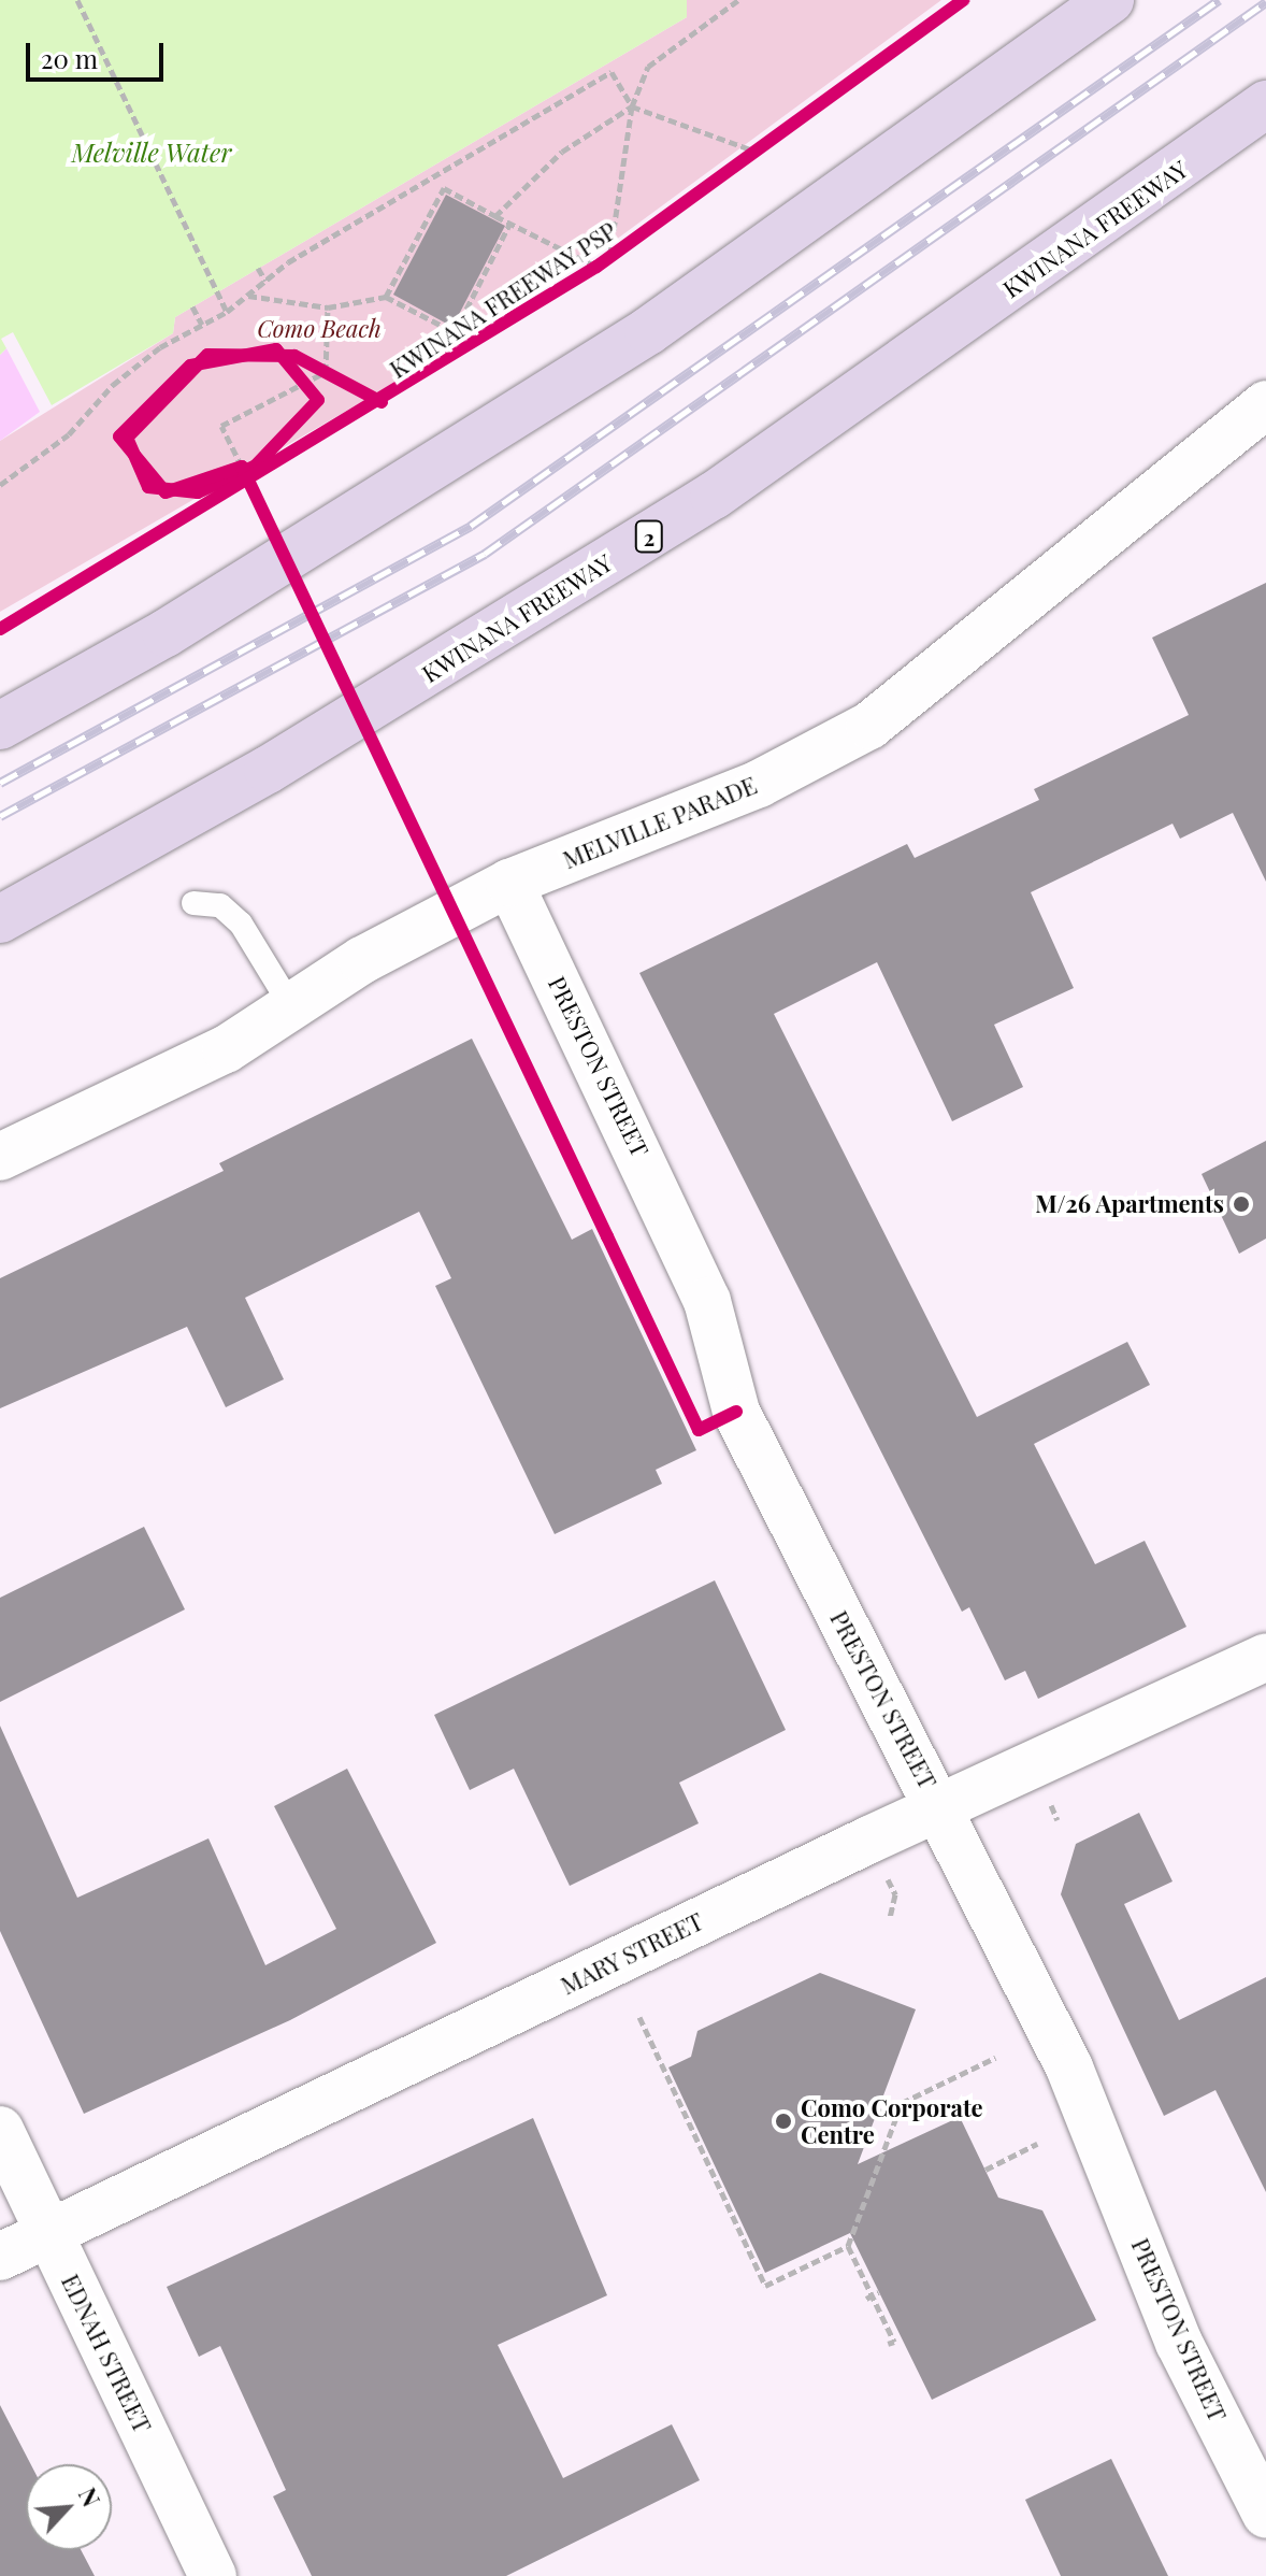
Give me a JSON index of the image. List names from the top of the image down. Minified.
{"streets":{"highway":["KWINANA FREEWAY","2"],"street":["MELVILLE PARADE","PRESTON STREET","MARY STREET","EDNAH STREET"],"cycle path":["KWINANA FREEWAY PSP"]},"crossings":[["MELVILLE PARADE","PRESTON STREET"],["PRESTON STREET","MARY STREET"],["MARY STREET","EDNAH STREET"]],"water":["Melville Water"],"parks":["Como Beach"],"places":["M/26 Apartments","Como Corporate Centre"],"scale_bar":"20 m","north":"top right"}
